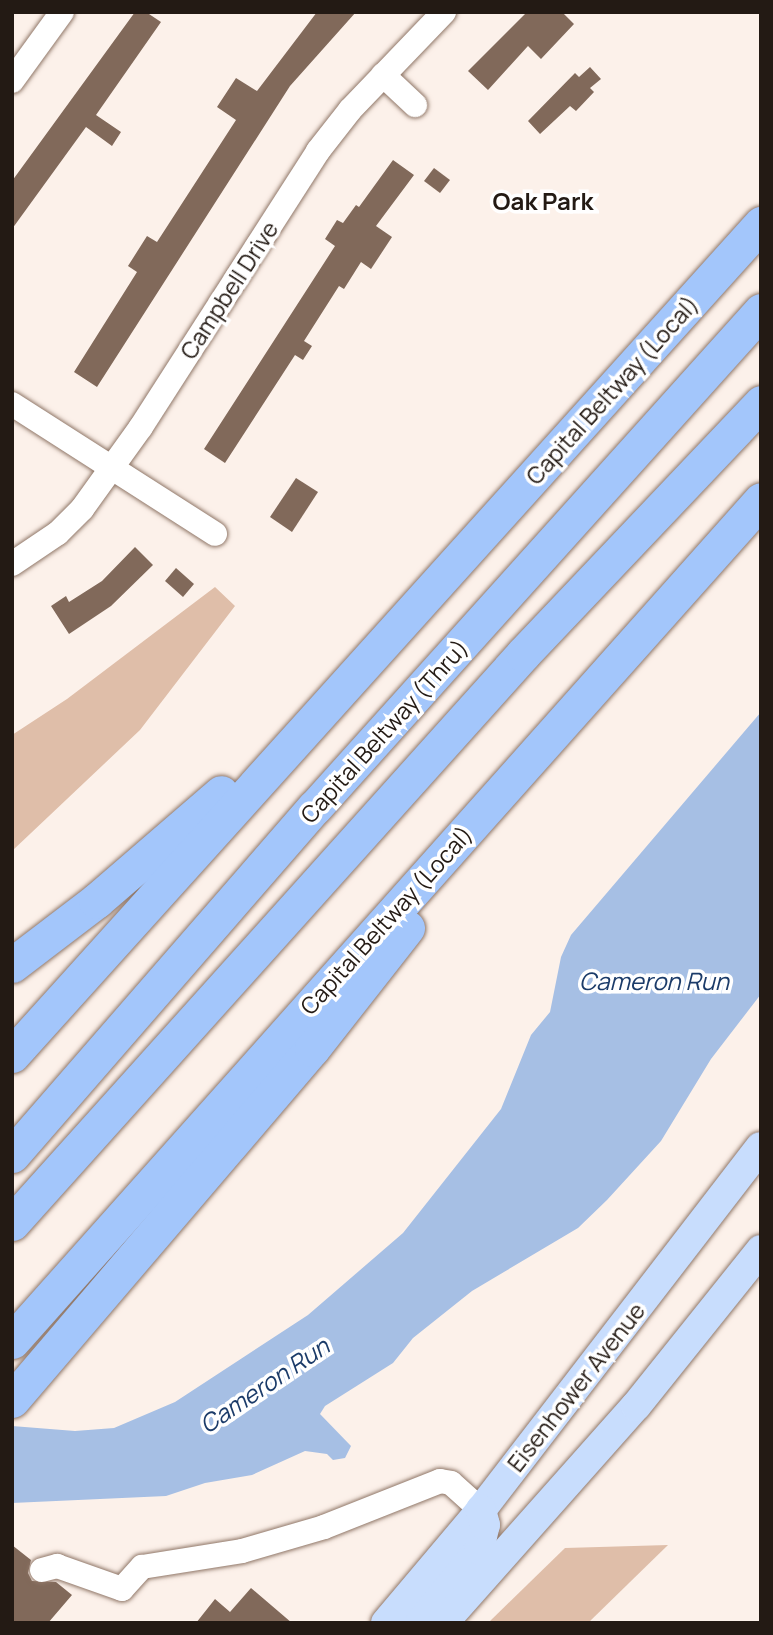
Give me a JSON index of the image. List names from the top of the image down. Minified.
{"streets":{"highway":["Capital Beltway (Local)","Capital Beltway (Thru)"],"main road":["Eisenhower Avenue"],"street":["Campbell Drive"]},"districts":["Oak Park"],"water":["Cameron Run"]}
